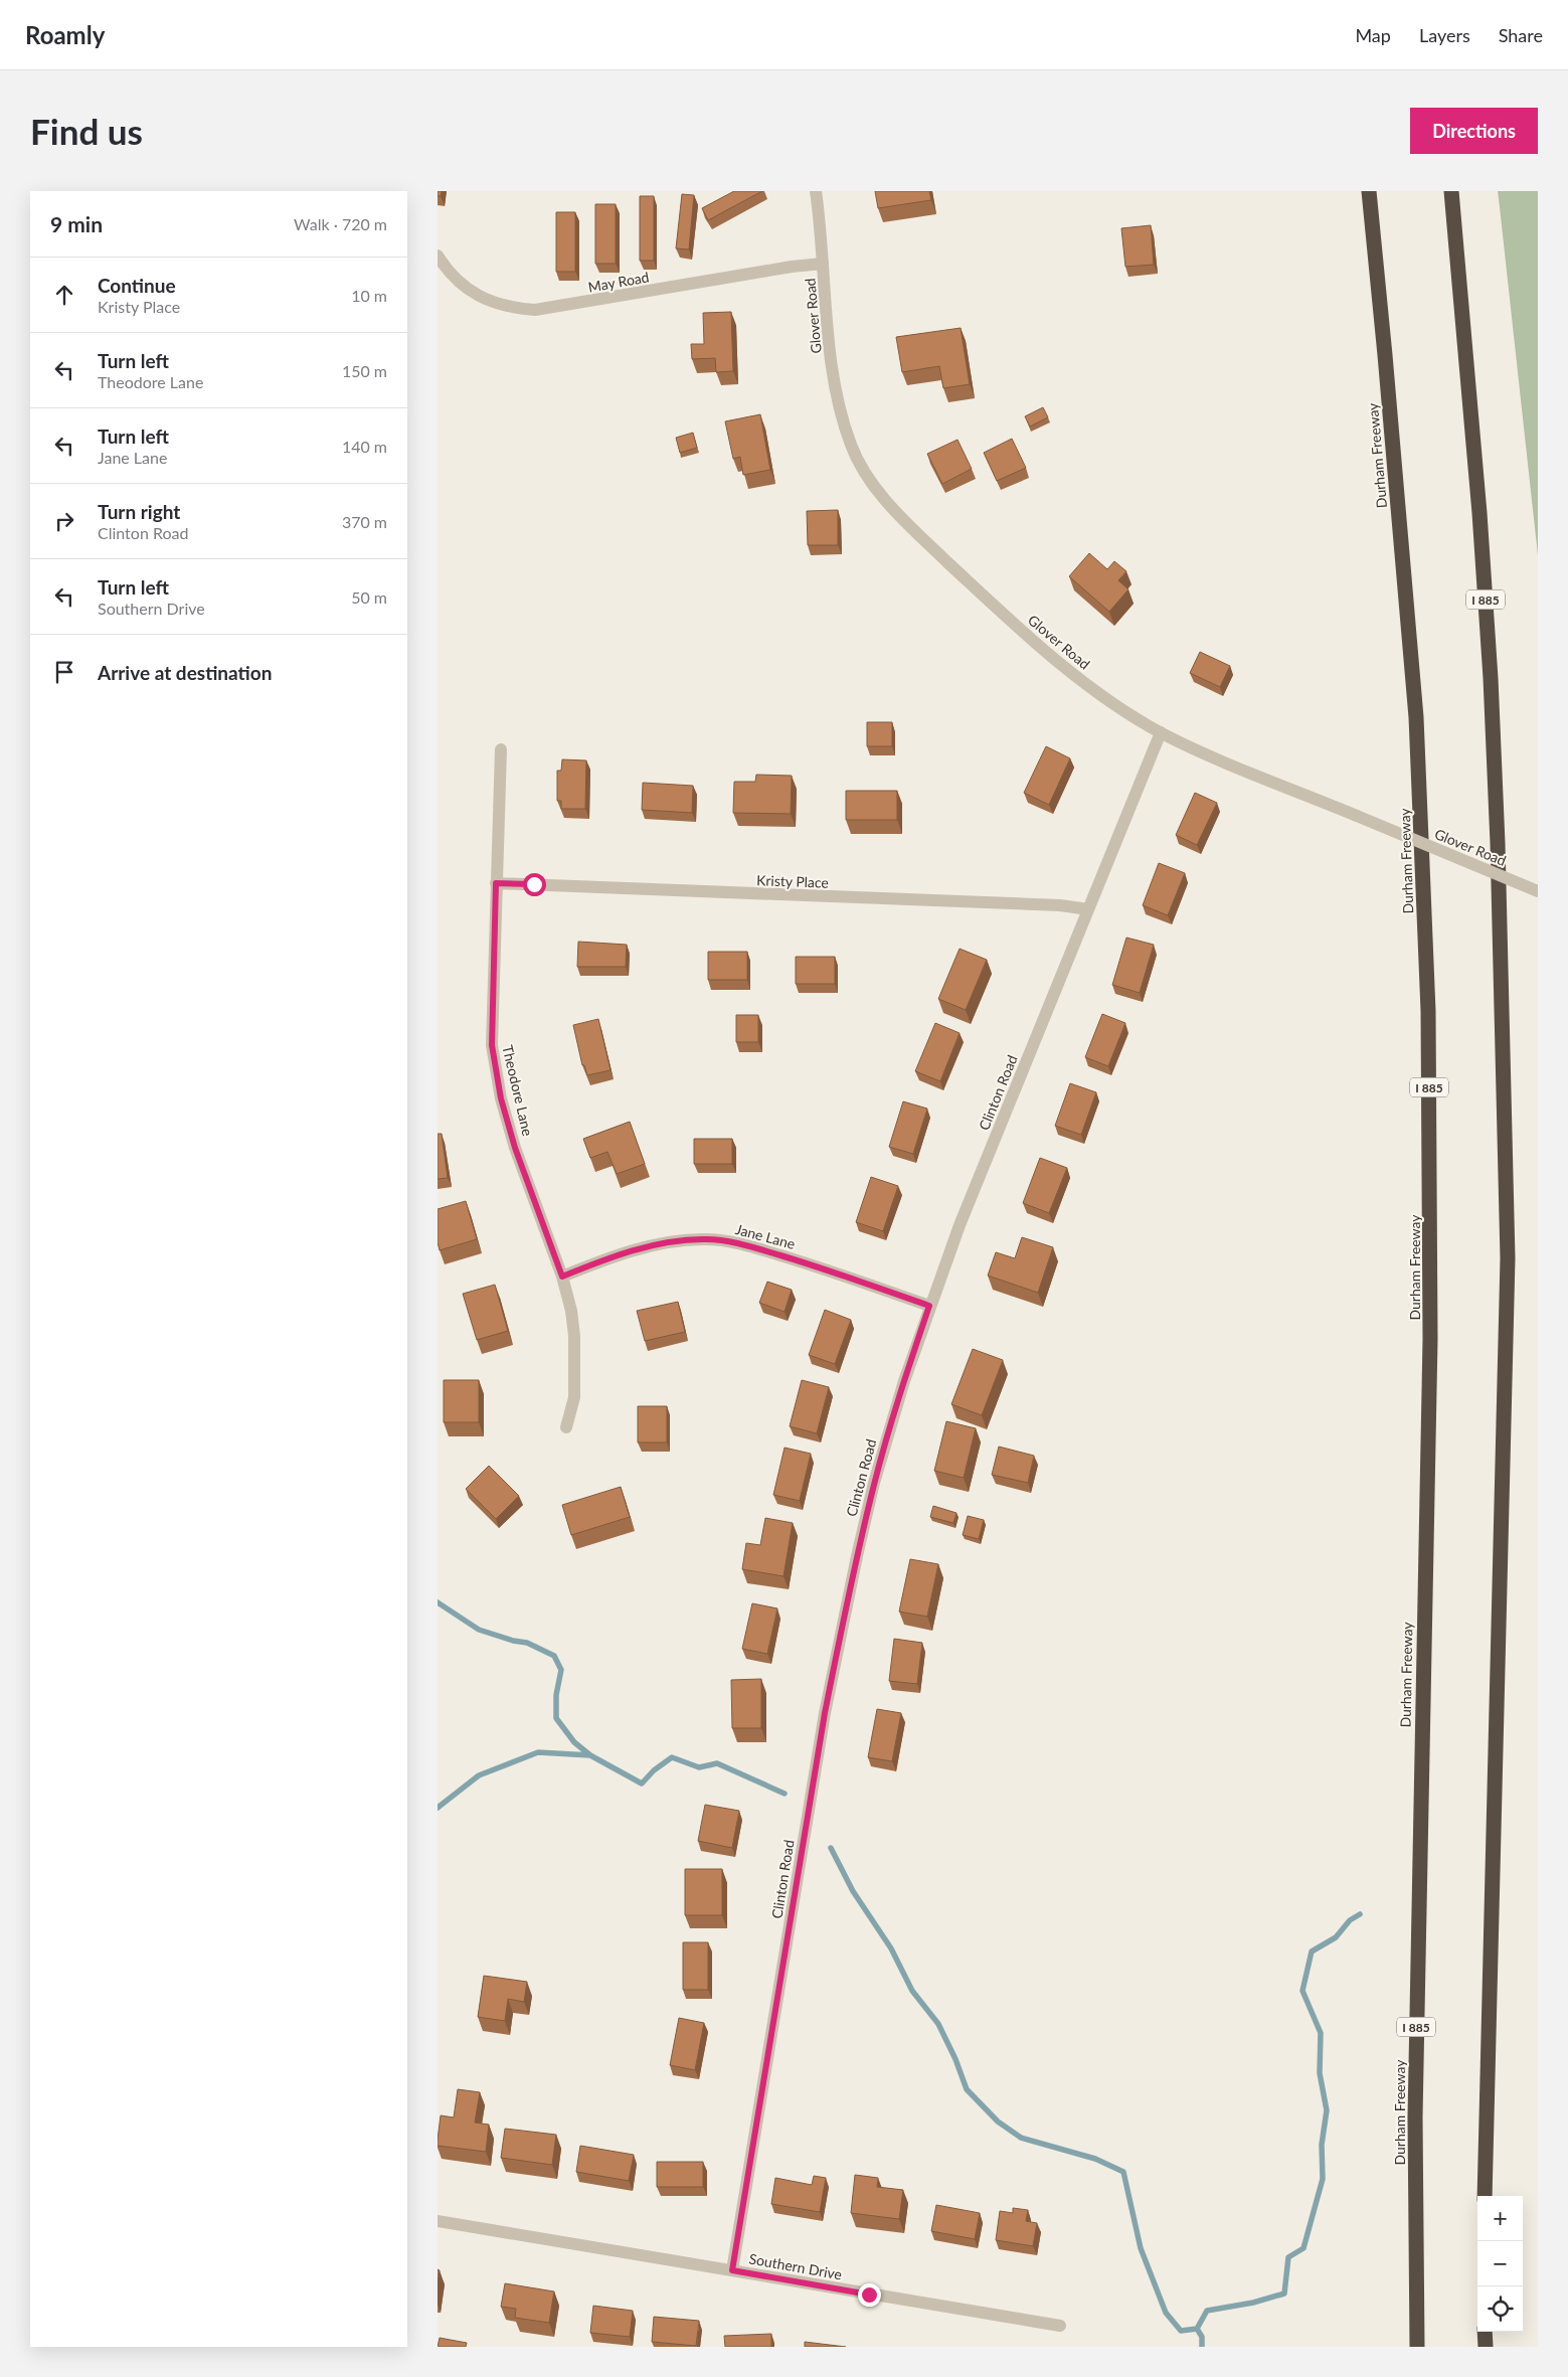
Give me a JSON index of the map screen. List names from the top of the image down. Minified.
{"streets":{"highway":["Durham Freeway","I 885"],"street":["May Road","Glover Road","Kristy Place","Theodore Lane","Clinton Road","Jane Lane","Southern Drive"]},"crossings":[["May Road","Glover Road"],["Glover Road","Clinton Road"],["Kristy Place","Theodore Lane"],["Kristy Place","Clinton Road"],["Theodore Lane","Jane Lane"],["Clinton Road","Jane Lane"],["Clinton Road","Southern Drive"]],"page":{"header":"Roamly","nav":["Map","Layers","Share"],"buttons":"Directions","title":"Find us","heading":["9 min","Walk · 720 m"],"list":[["Continue","Kristy Place","10 m"],["Turn left","Theodore Lane","150 m"],["Turn left","Jane Lane","140 m"],["Turn right","Clinton Road","370 m"],["Turn left","Southern Drive","50 m"],"Arrive at destination"],"map_buttons":["+","−"]}}
